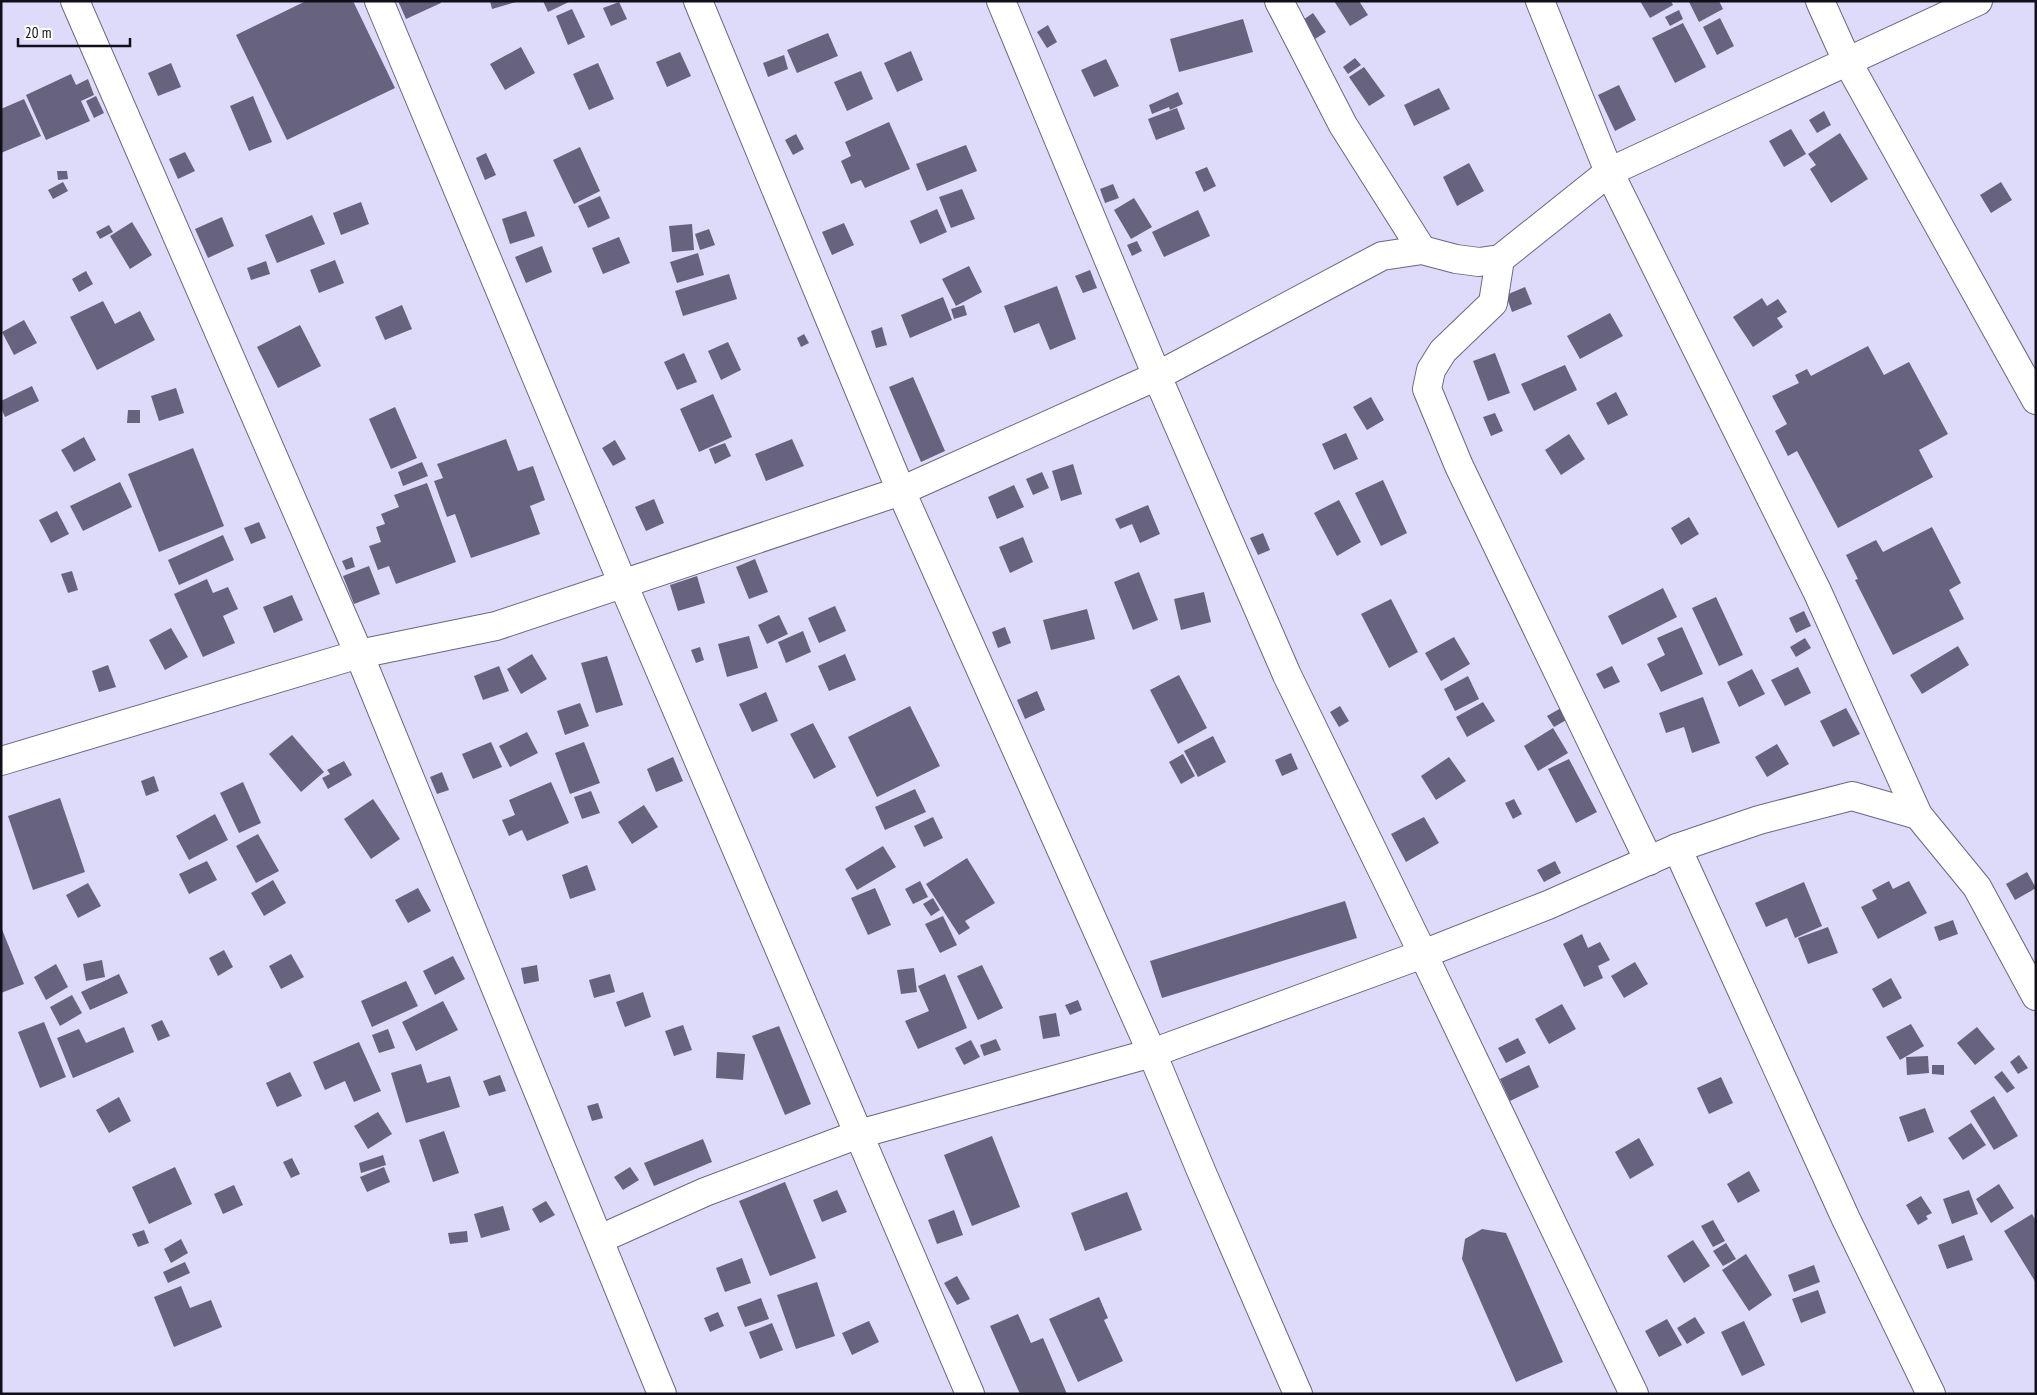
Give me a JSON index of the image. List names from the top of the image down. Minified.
{"scale_bar":"20 m"}
